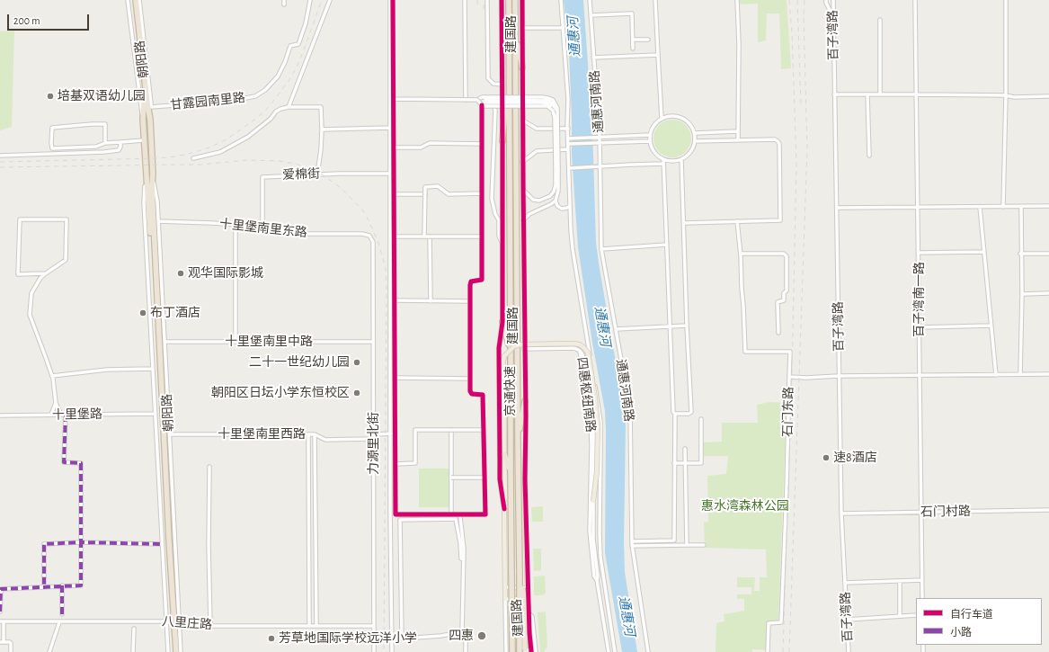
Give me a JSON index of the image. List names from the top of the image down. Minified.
{"streets":{"highway":["朝阳路","京通快速"],"main road":["建国路"],"street":["百子湾路","甘露园南里路","通惠河南路","爱棉街","十里堡南里东路","百子湾南一路","十里堡南里中路","四惠枢纽南路","石门东路","十里堡路","十里堡南里西路","力源里北街","石门村路","八里庄路"]},"crossings":[["百子湾路","石门东路"],["百子湾路","石门村路"],["朝阳路","甘露园南里路"],["朝阳路","十里堡南里东路"],["朝阳路","十里堡南里中路"],["朝阳路","十里堡路"],["朝阳路","十里堡南里西路"],["朝阳路","八里庄路"],["爱棉街","十里堡南里东路"],["十里堡南里东路","力源里北街"],["百子湾南一路","石门东路"],["百子湾南一路","石门村路"],["十里堡南里中路","力源里北街"],["十里堡南里西路","力源里北街"],["力源里北街","八里庄路"]],"water":["通惠河"],"parks":["惠水湾森林公园"],"places":["培基双语幼儿园","观华国际影城","布丁酒店","二十一世纪幼儿园","朝阳区日坛小学东恒校区","速8酒店","四惠","芳草地国际学校远洋小学"],"legend":["自行车道","小路"],"scale_bar":"200 m"}
